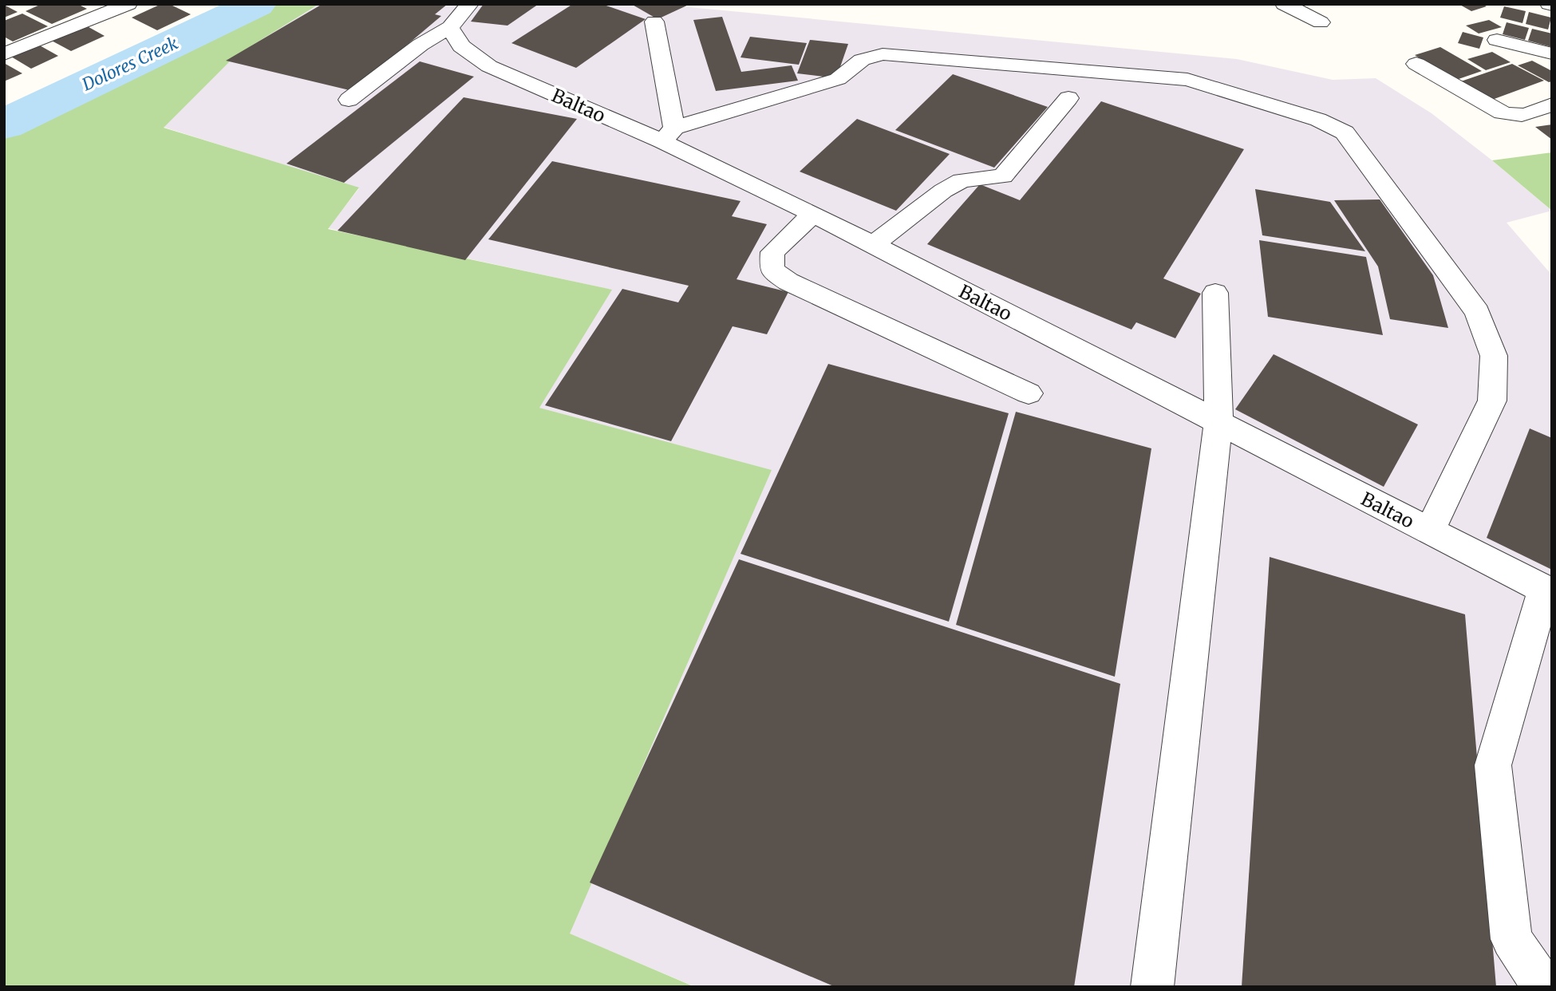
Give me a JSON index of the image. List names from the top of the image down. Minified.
{"streets":{"street":["Baltao"]},"water":["Dolores Creek"]}
